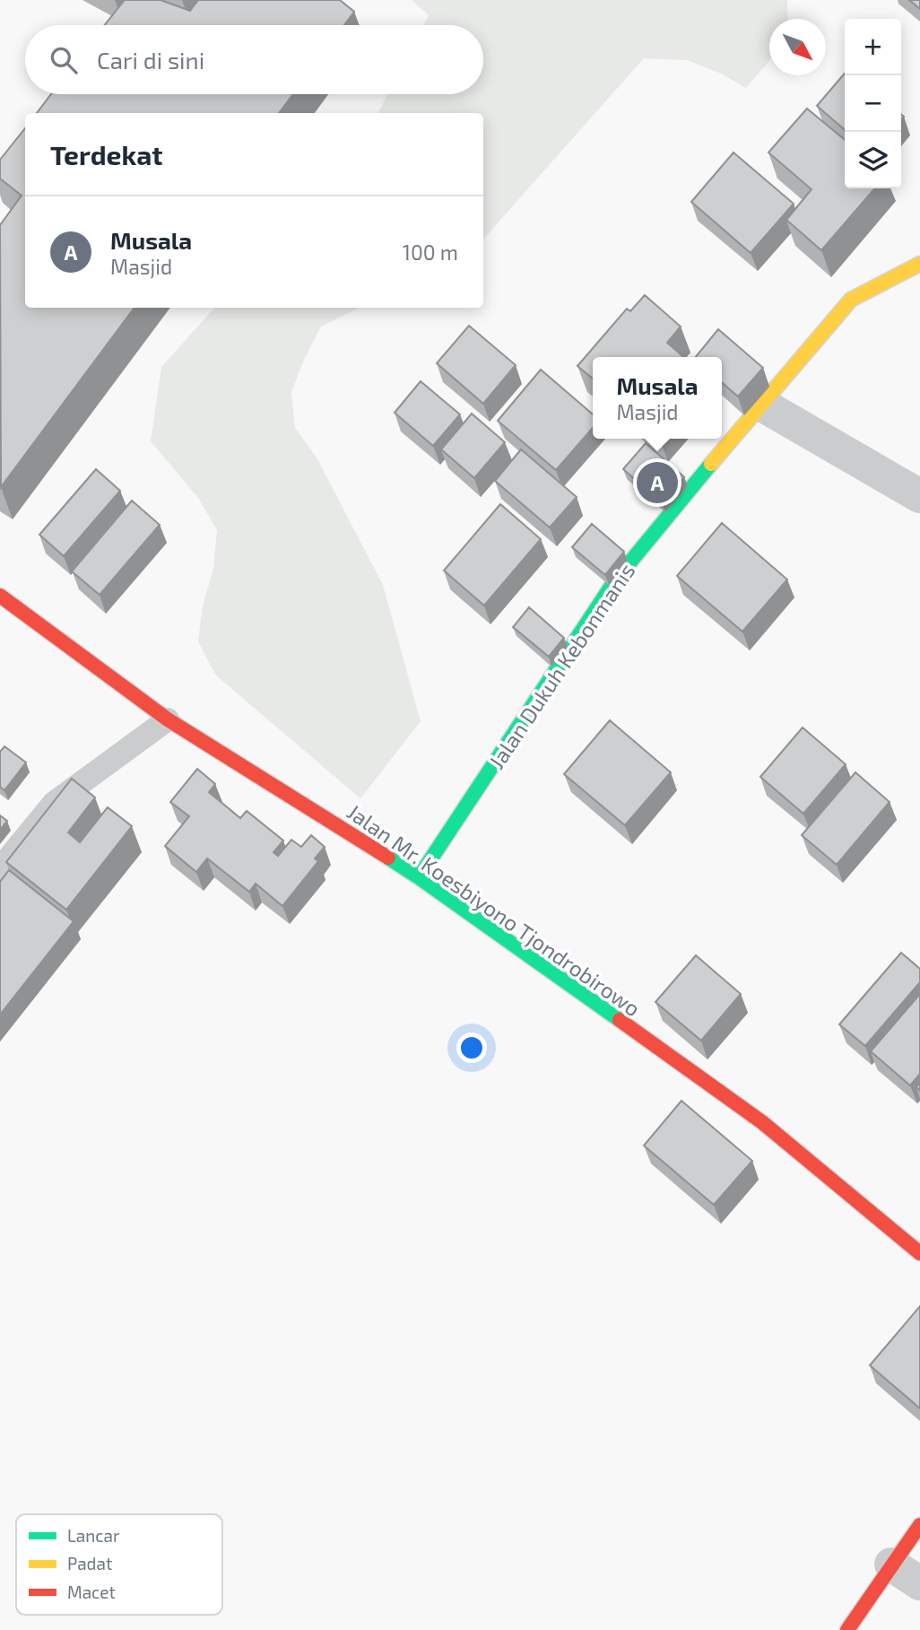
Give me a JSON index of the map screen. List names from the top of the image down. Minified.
{"streets":{"main road":["Jalan Dukuh Kebonmanis","Jalan Mr. Koesbiyono Tjondrobirowo"]},"crossings":[["Jalan Dukuh Kebonmanis","Jalan Mr. Koesbiyono Tjondrobirowo"]],"legend":["Lancar","Padat","Macet"],"north":"bottom right","page":{"map_buttons":["+","−"],"search":"Cari di sini","heading":"Terdekat","list":[{"mark":"A","name":"Musala","note":"Masjid","value":"100 m"}],"popup":["Musala","Masjid"],"pins":"A"}}
